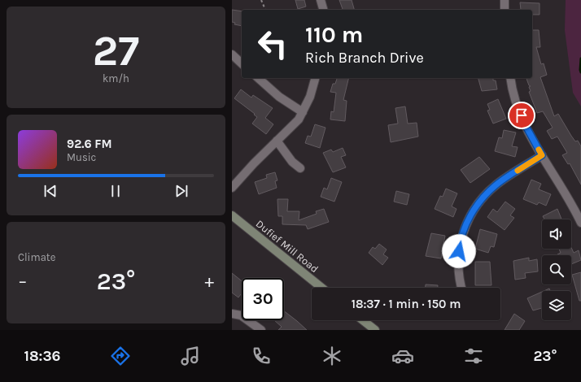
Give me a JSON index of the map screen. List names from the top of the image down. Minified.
{"streets":{"main road":["Dufief Mill Road"]},"page":{"tile":[["27","km/h"],"Climate"],"turn":["110 m","Rich Branch Drive"],"song":["92.6 FM","Music"],"heat":["−","23°","+"],"limit":"30","trip":"18:37 · 1 min · 150 m","tabs":["18:36","23°"]}}
